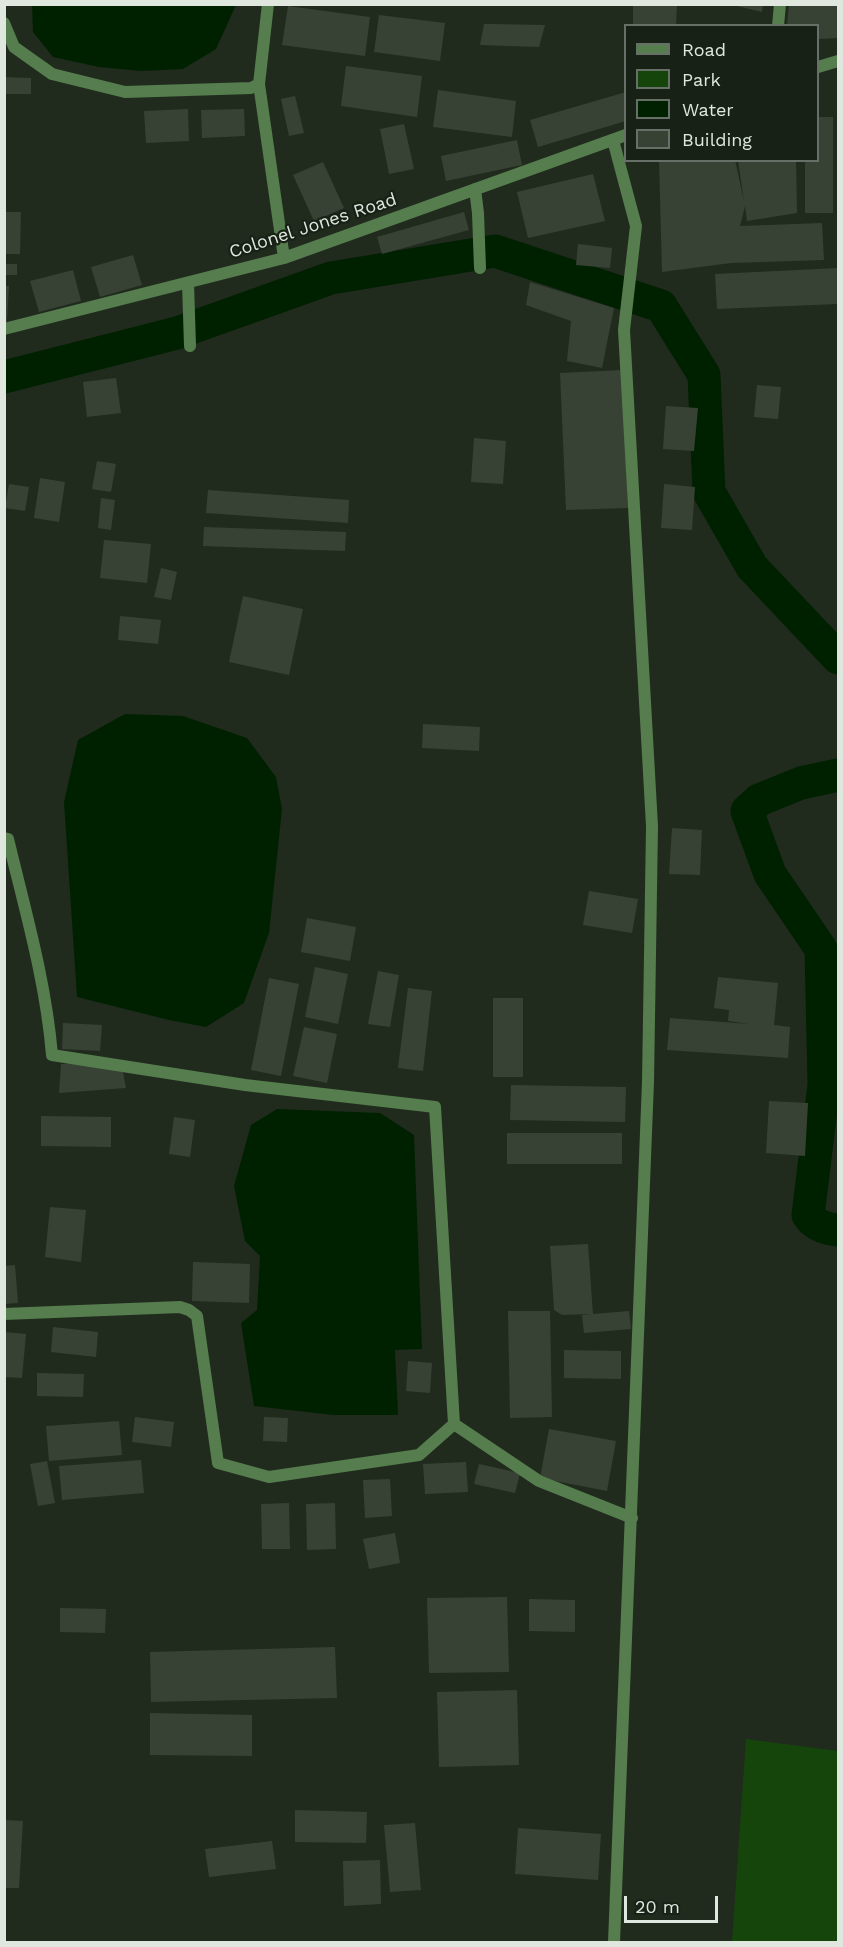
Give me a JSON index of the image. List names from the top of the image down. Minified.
{"streets":{"street":["Colonel Jones Road"]},"legend":["Road","Park","Water","Building"],"scale_bar":"20 m"}
